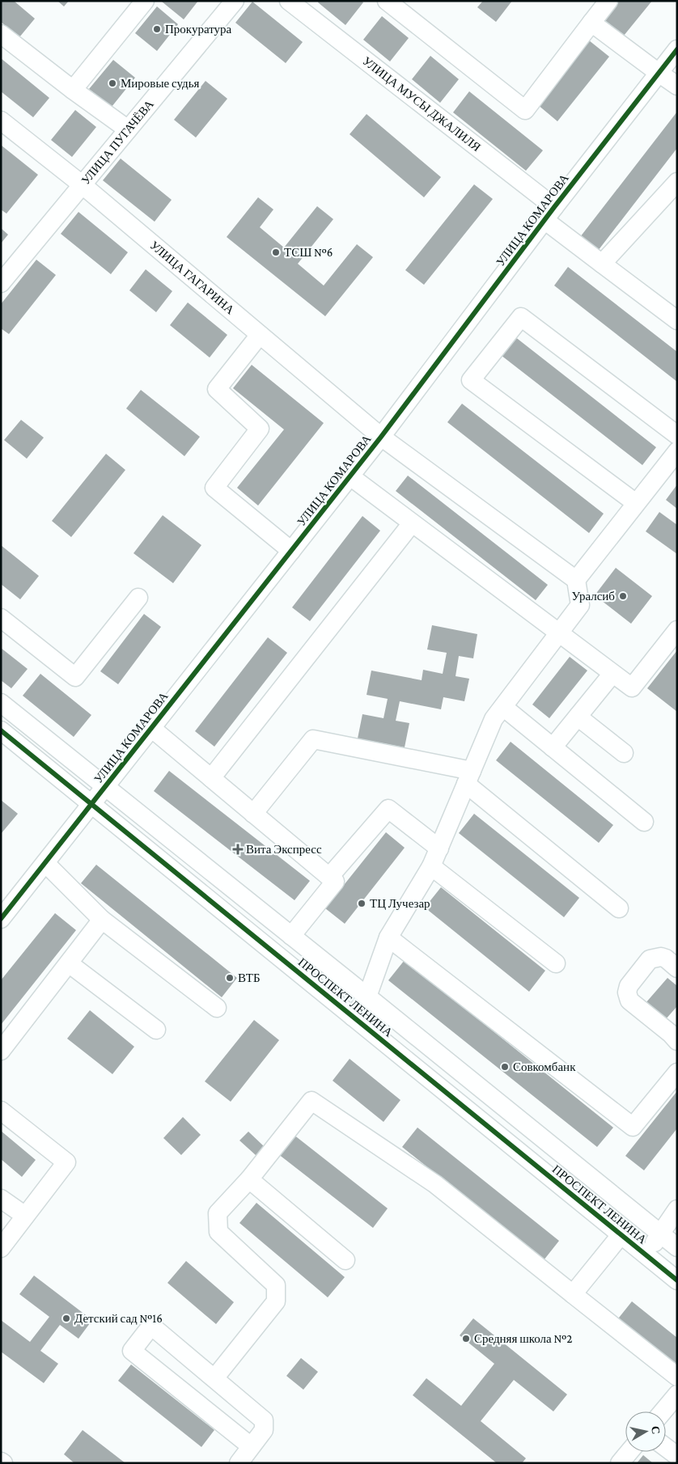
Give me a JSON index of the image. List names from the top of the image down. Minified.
{"streets":{"street":["УЛИЦА МУСЫ ДЖАЛИЛЯ","УЛИЦА ПУГАЧЁВА","УЛИЦА КОМАРОВА","УЛИЦА ГАГАРИНА","ПРОСПЕКТ ЛЕНИНА"]},"crossings":[["УЛИЦА МУСЫ ДЖАЛИЛЯ","УЛИЦА КОМАРОВА"],["УЛИЦА ПУГАЧЁВА","УЛИЦА ГАГАРИНА"],["УЛИЦА КОМАРОВА","УЛИЦА ГАГАРИНА"],["УЛИЦА КОМАРОВА","ПРОСПЕКТ ЛЕНИНА"]],"places":{"other":["Прокуратура","Мировые судья","ТСШ №6","Уралсиб","ТЦ Лучезар","ВТБ","Совкомбанк","Детский сад №16","Средняя школа №2"],"health":["Вита Экспресс"]},"north":"right"}
